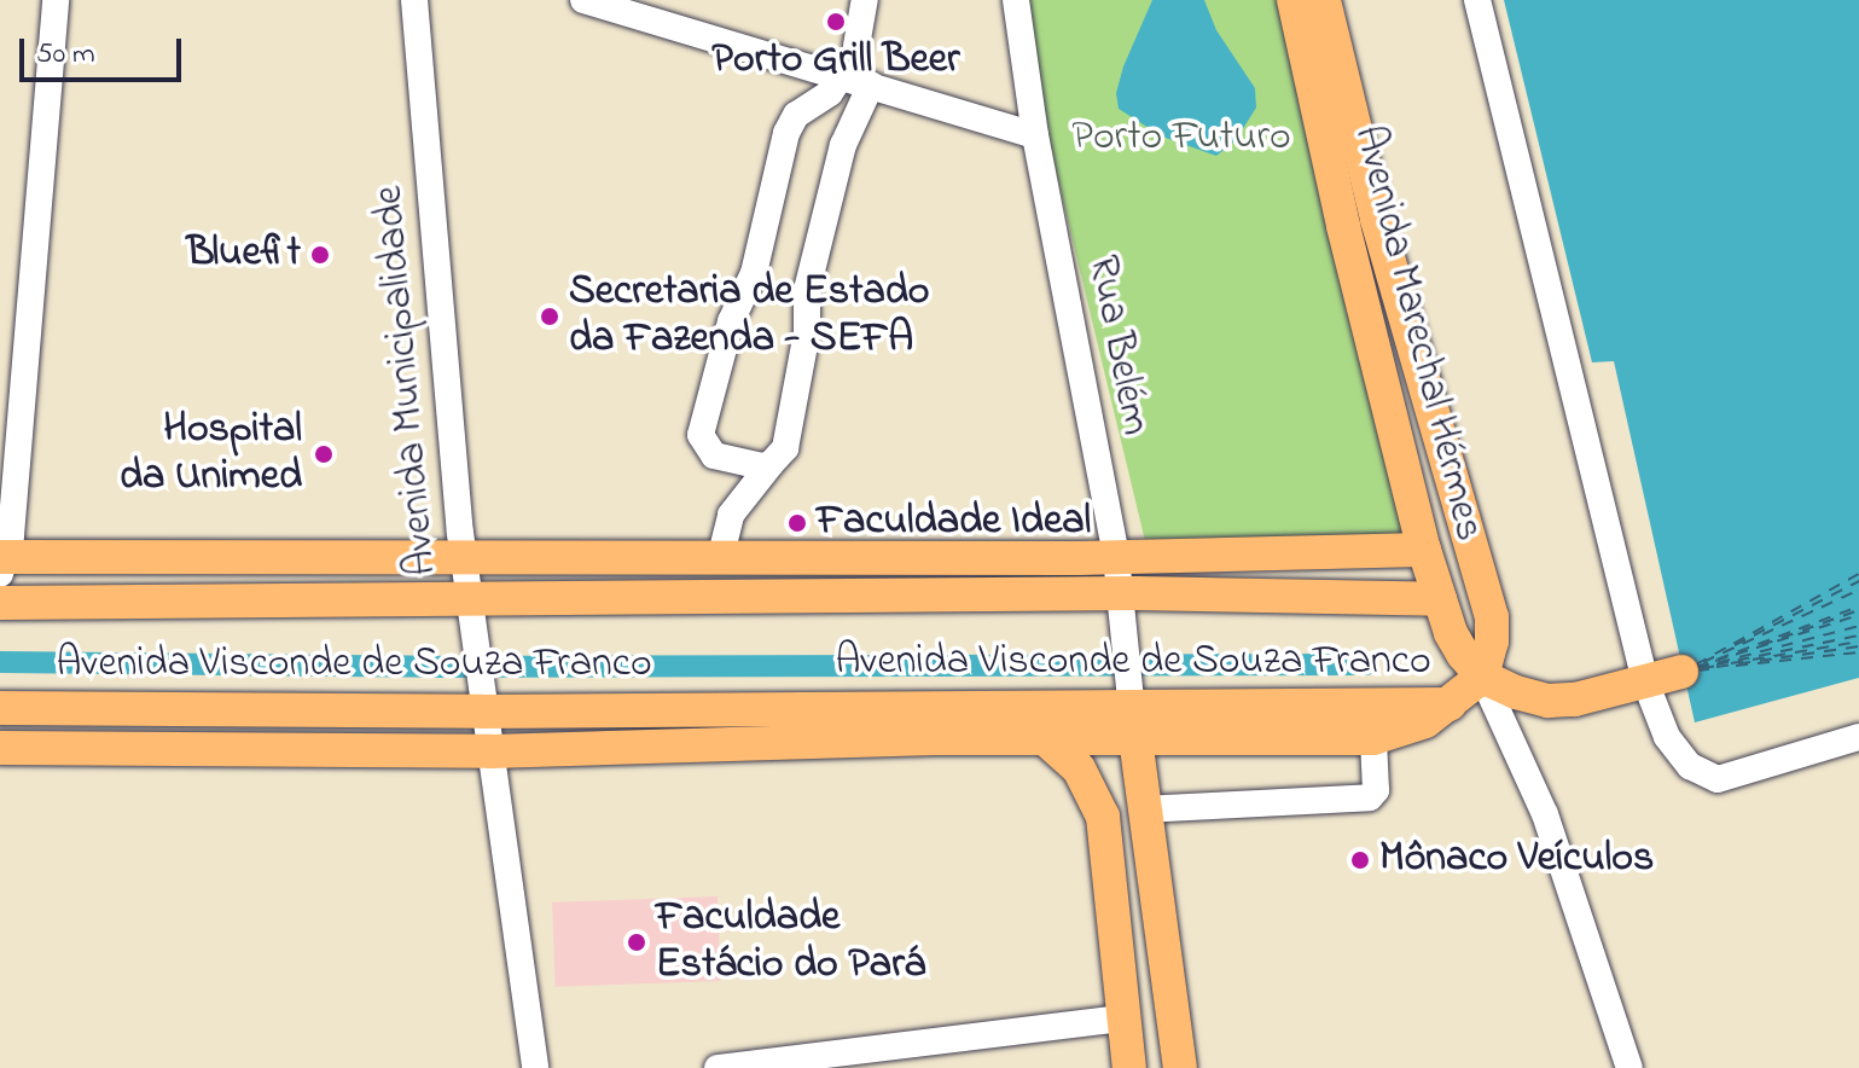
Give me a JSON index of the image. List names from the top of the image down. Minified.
{"streets":{"main road":["Avenida Marechal Hérmes","Avenida Visconde de Souza Franco"],"street":["Rua Belém","Avenida Municipalidade"]},"crossings":[["Avenida Marechal Hérmes","Avenida Visconde de Souza Franco"],["Rua Belém","Avenida Visconde de Souza Franco"],["Avenida Municipalidade","Avenida Visconde de Souza Franco"]],"parks":["Porto Futuro"],"places":["Porto Grill Beer","Bluefit","Secretaria de Estado da Fazenda - SEFA","Hospital da Unimed","Faculdade Ideal","Mônaco Veículos","Faculdade Estácio do Pará"],"scale_bar":"50 m"}
